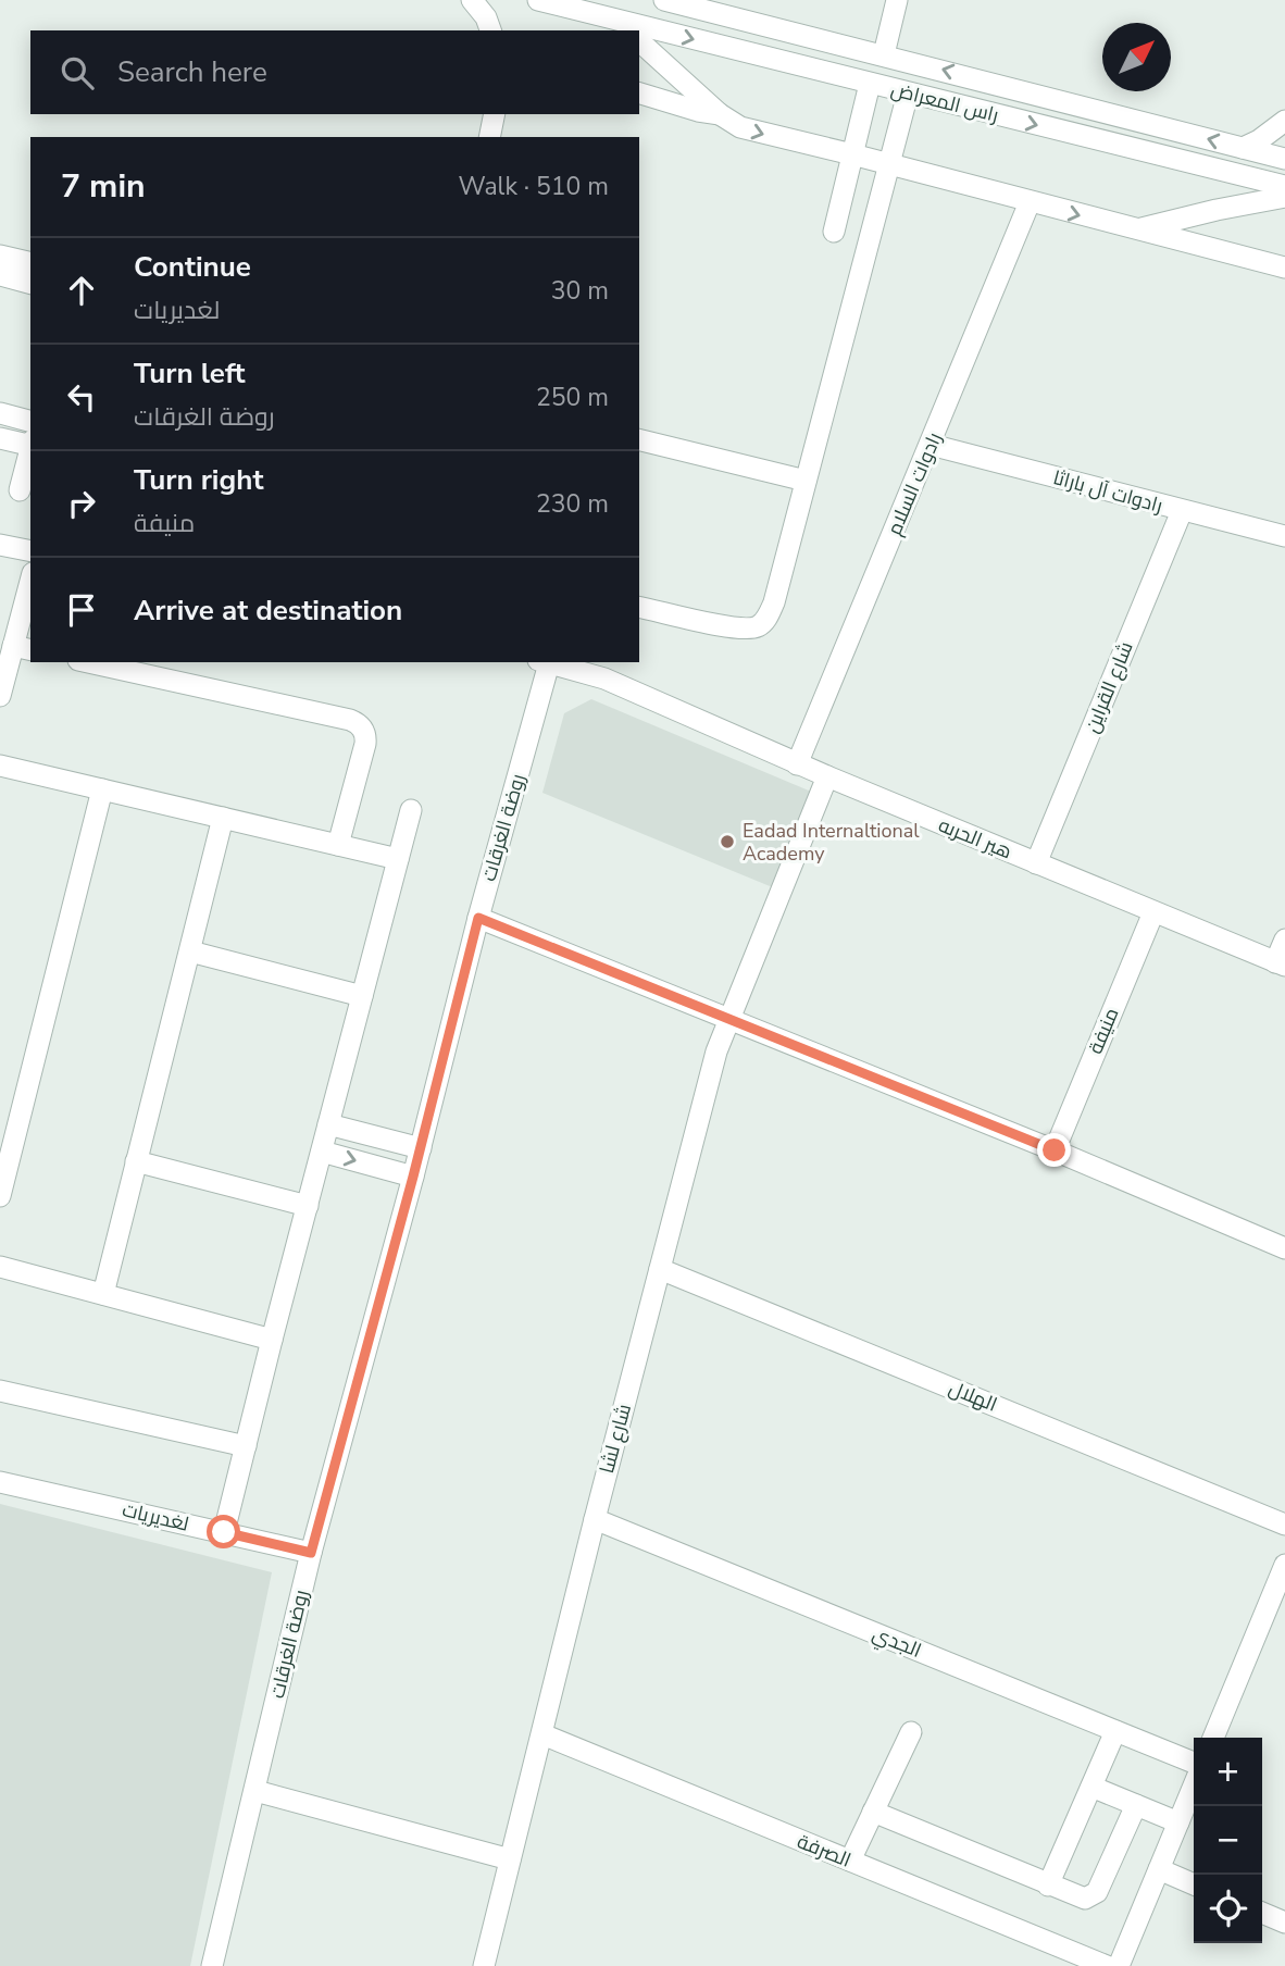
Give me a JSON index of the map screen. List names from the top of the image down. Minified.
{"streets":{"street":["راس المعراض","رادوات السلام","رادوات آل باراثا","شارع القراين","روضة الغرقات","هير الحربه","منيفة","الهلال","شارع لشا","لغديريات","الجدي","الصرفة"]},"crossings":[["رادوات السلام","رادوات آل باراثا"],["رادوات السلام","هير الحربه"],["رادوات آل باراثا","شارع القراين"],["شارع القراين","هير الحربه"],["روضة الغرقات","لغديريات"],["هير الحربه","منيفة"],["هير الحربه","شارع لشا"],["الهلال","شارع لشا"],["شارع لشا","الجدي"],["شارع لشا","الصرفة"]],"places":["Eadad Internaltional Academy"],"north":"top right","page":{"search":"Search here","heading":["7 min","Walk · 510 m"],"list":[["Continue","لغديريات","30 m"],["Turn left","روضة الغرقات","250 m"],["Turn right","منيفة","230 m"],"Arrive at destination"],"map_buttons":["+","−"]}}
